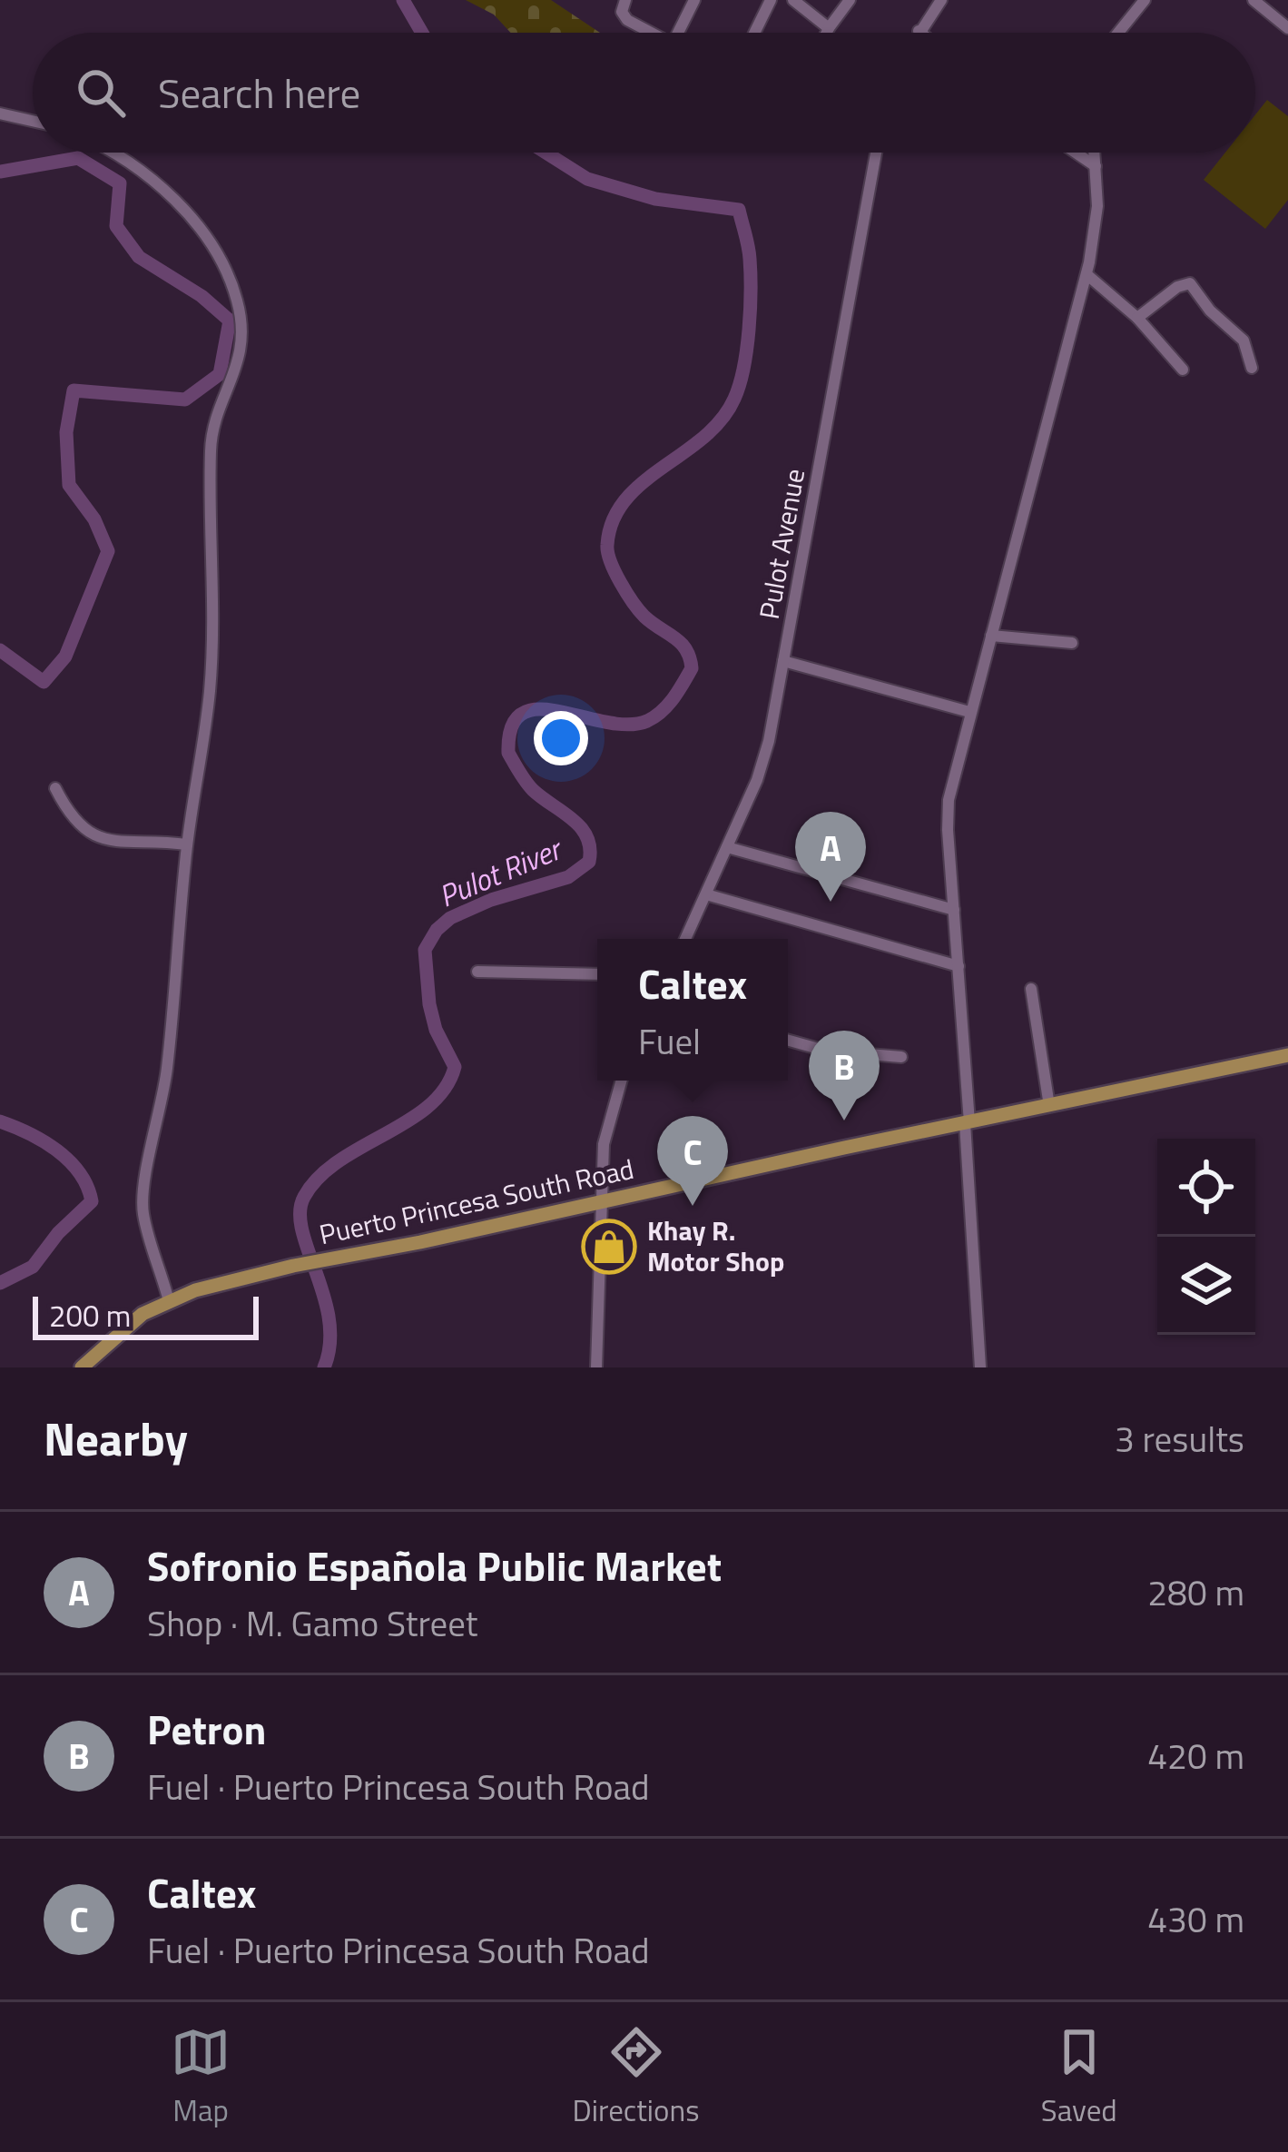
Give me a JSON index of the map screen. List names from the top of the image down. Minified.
{"streets":{"main road":["Puerto Princesa South Road"],"street":["Pulot Avenue"]},"water":["Pulot River"],"places":{"shop":["Khay R. Motor Shop"]},"scale_bar":"200 m","page":{"search":"Search here","pins":["A","B","C"],"popup":["Caltex","Fuel"],"scale":"200 m","heading":["Nearby","3 results"],"list":[{"mark":"A","name":"Sofronio Española Public Market","note":"Shop · M. Gamo Street","value":"280 m"},{"mark":"B","name":"Petron","note":"Fuel · Puerto Princesa South Road","value":"420 m"},{"mark":"C","name":"Caltex","note":"Fuel · Puerto Princesa South Road","value":"430 m"}],"nav":["Map","Directions","Saved"]}}
